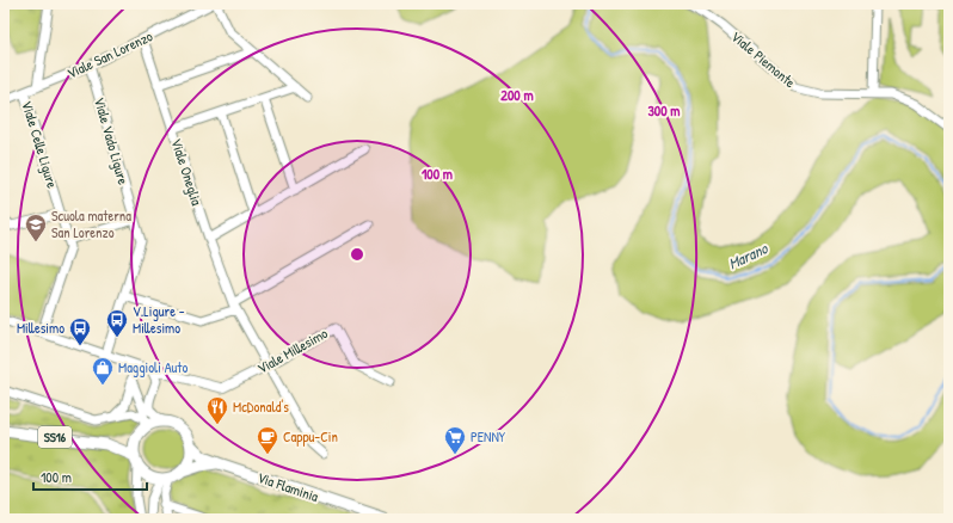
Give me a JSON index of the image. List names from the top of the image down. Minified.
{"streets":{"main road":["SS16","Via Flaminia"],"street":["Viale San Lorenzo","Viale Piemonte","Viale Vado Ligure","Viale Celle Ligure","Viale Oneglia","Viale Millesimo"]},"crossings":[["Viale San Lorenzo","Viale Vado Ligure"],["Viale San Lorenzo","Viale Celle Ligure"],["Viale San Lorenzo","Viale Oneglia"],["Viale Vado Ligure","Viale Millesimo"],["Viale Celle Ligure","Viale Millesimo"],["Viale Oneglia","Viale Millesimo"],["Viale Millesimo","SS16"],["Viale Millesimo","Via Flaminia"],["SS16","Via Flaminia"]],"water":["Marano"],"places":{"school or university":["Scuola materna San Lorenzo"],"bus stop":["V.Ligure - Millesimo","Millesimo"],"shop":["Maggioli Auto"],"restaurant":["McDonald's"],"cafe":["Cappu-Cin"],"supermarket":["PENNY"]},"scale_bar":"100 m","rings":["200 m","300 m","100 m"]}
